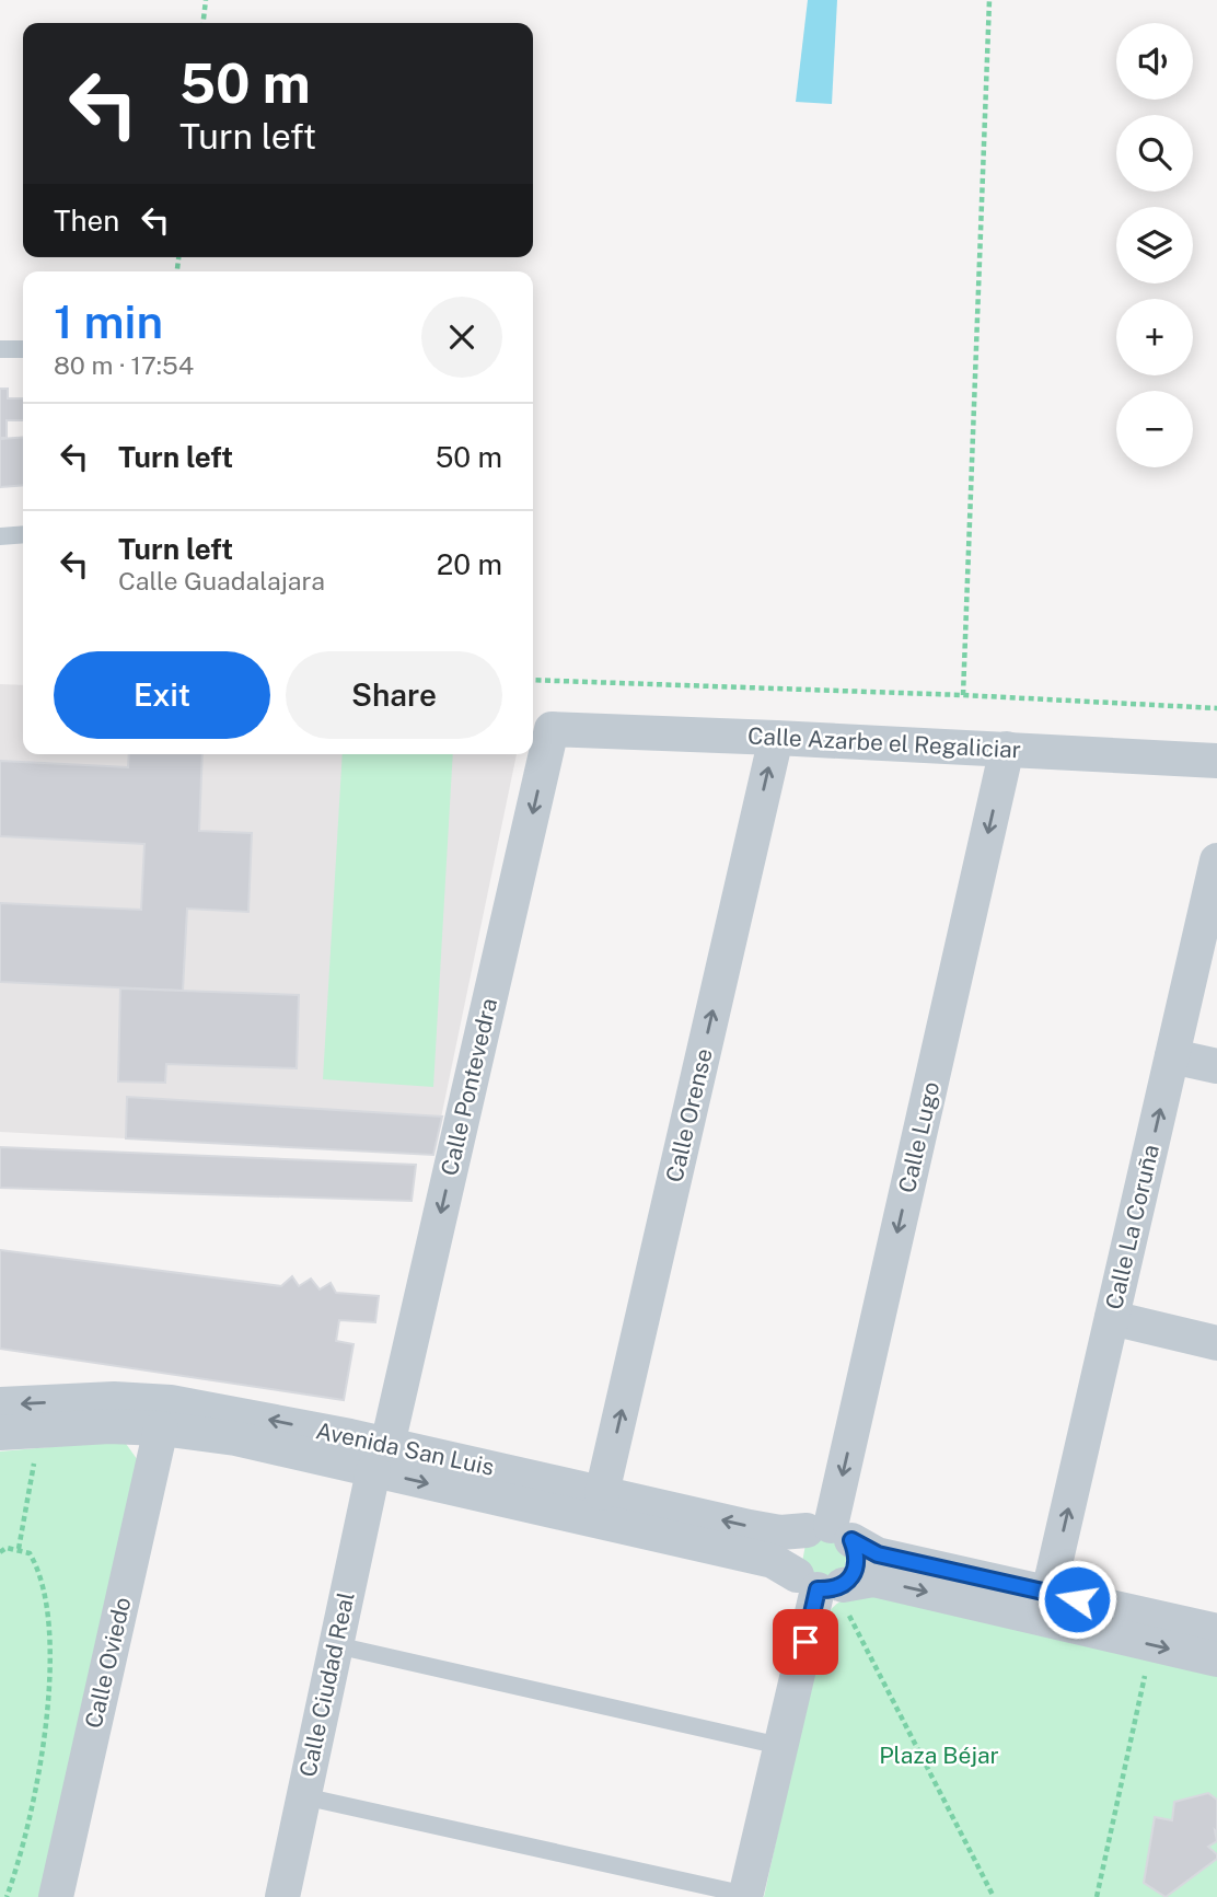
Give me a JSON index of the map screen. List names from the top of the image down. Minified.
{"streets":{"street":["Calle Azarbe el Regaliciar","Calle Pontevedra","Calle Orense","Calle Lugo","Calle La Coruña","Avenida San Luis","Calle Oviedo","Calle Ciudad Real"]},"crossings":[["Calle Azarbe el Regaliciar","Calle Pontevedra"],["Calle Azarbe el Regaliciar","Calle Orense"],["Calle Azarbe el Regaliciar","Calle Lugo"],["Calle Pontevedra","Avenida San Luis"],["Calle Pontevedra","Calle Ciudad Real"],["Calle Orense","Avenida San Luis"],["Calle Lugo","Avenida San Luis"],["Calle La Coruña","Avenida San Luis"],["Avenida San Luis","Calle Oviedo"],["Avenida San Luis","Calle Ciudad Real"]],"one_way":["Calle Pontevedra","Calle Orense","Calle Lugo","Calle La Coruña"],"parks":["Plaza Béjar"],"page":{"map_buttons":["+","−"],"turn":["50 m","Turn left"],"then":"Then","heading":["1 min","80 m · 17:54"],"list":[{"name":"Turn left","value":"50 m"},{"name":"Turn left","note":"Calle Guadalajara","value":"20 m"}],"buttons":["Exit","Share"]}}
